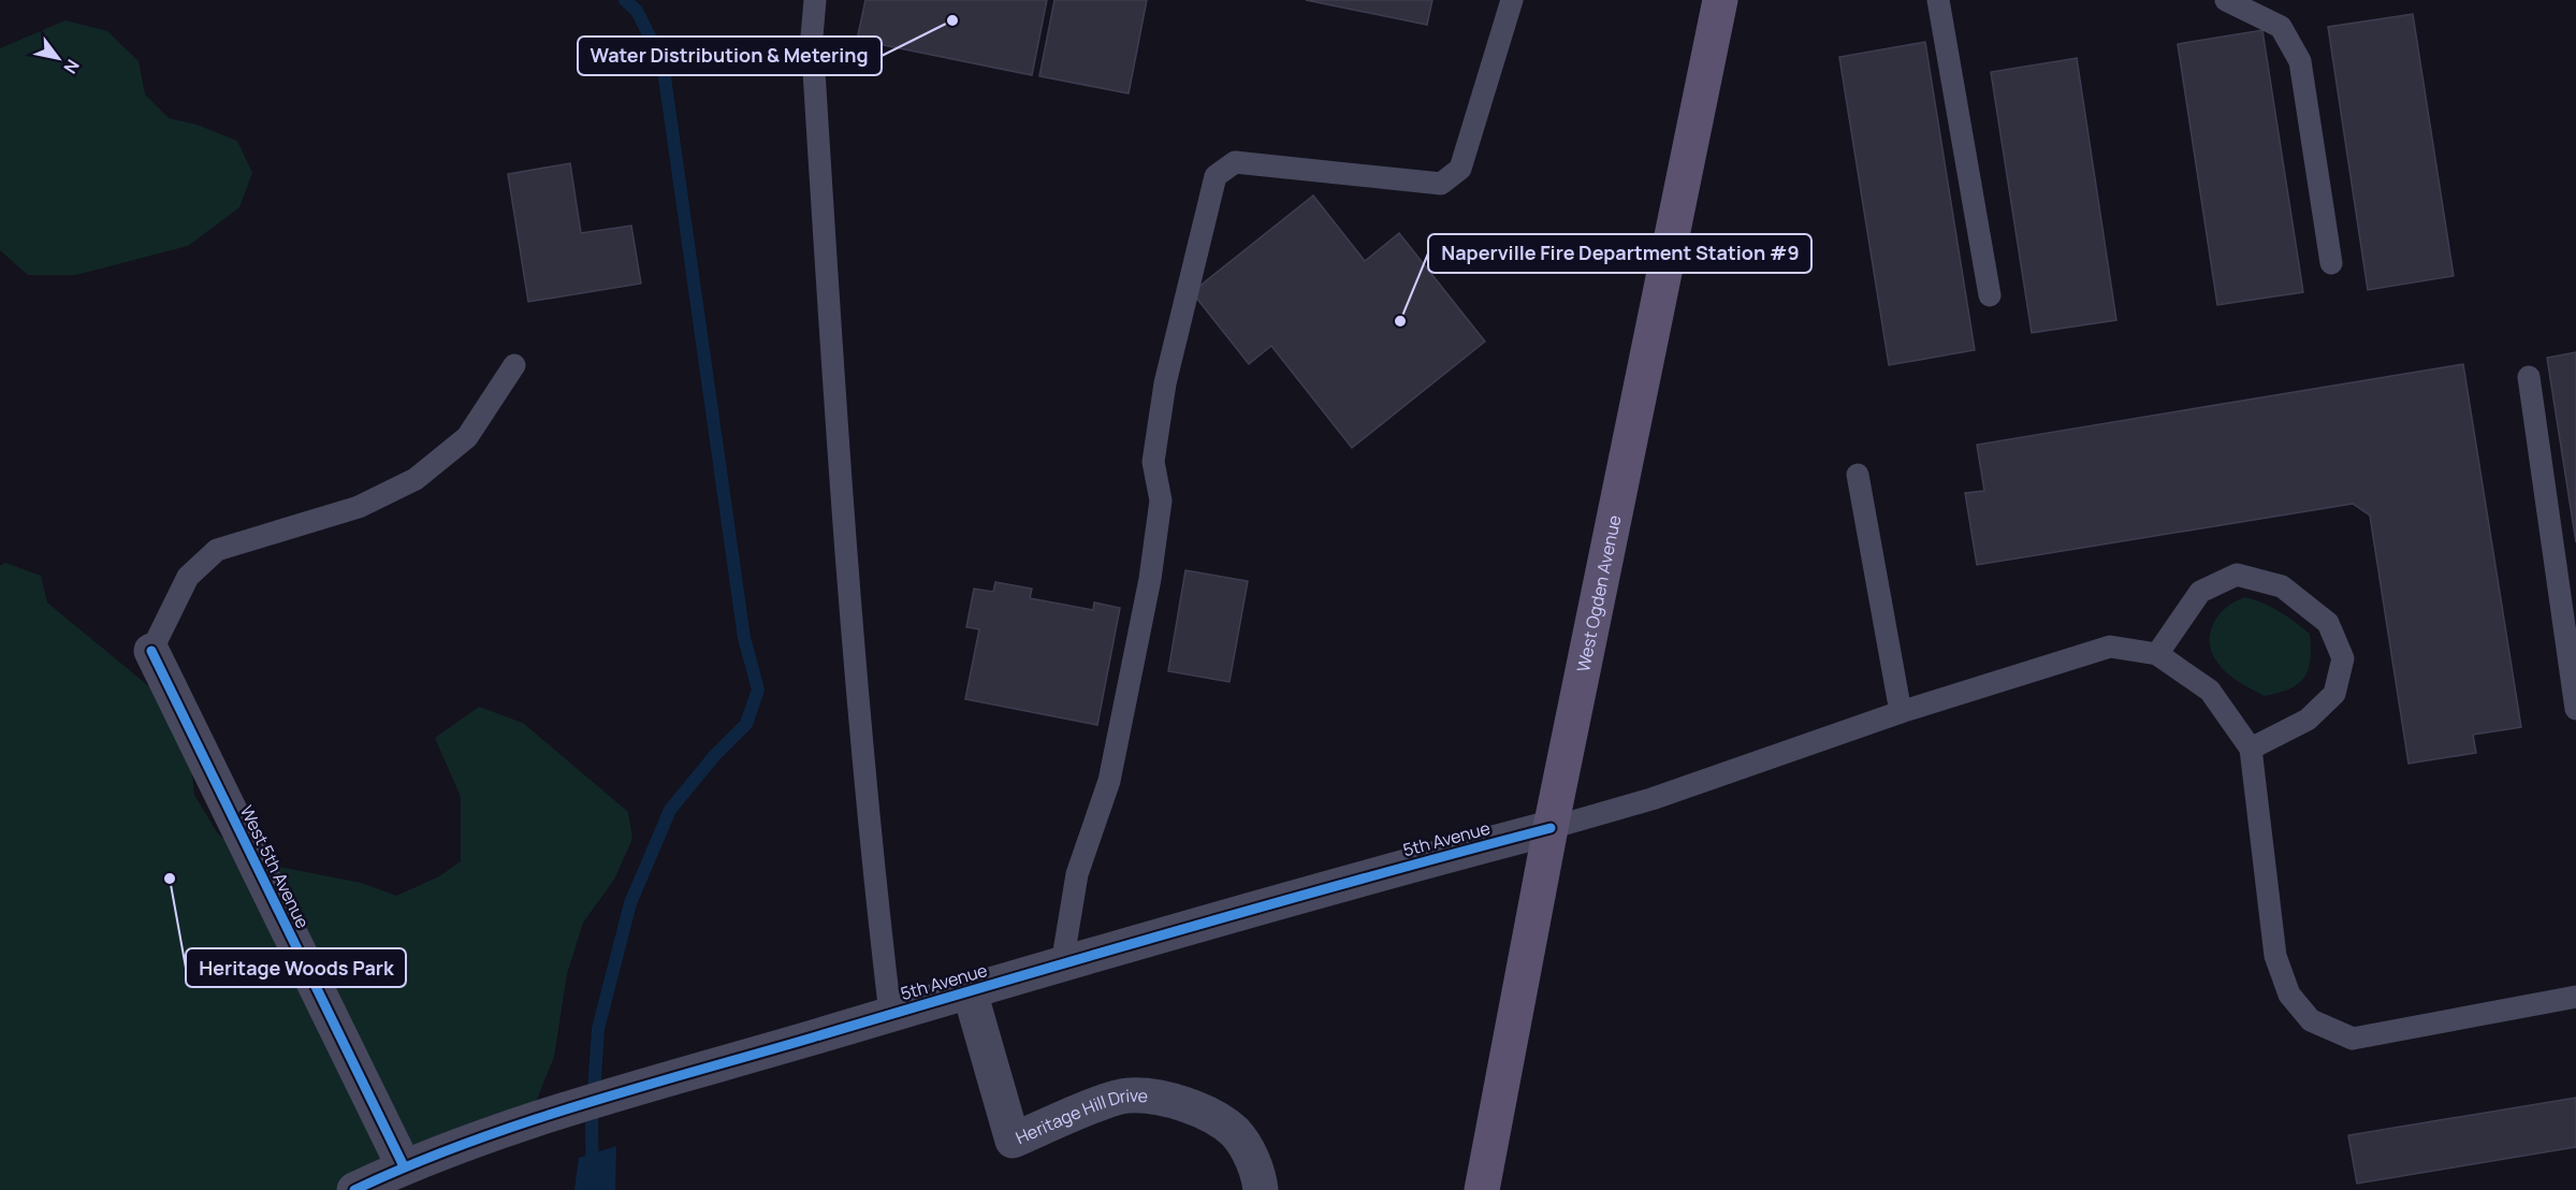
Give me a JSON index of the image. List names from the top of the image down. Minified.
{"streets":{"main road":["West Ogden Avenue"],"street":["5th Avenue","West 5th Avenue","Heritage Hill Drive"]},"crossings":[["West Ogden Avenue","5th Avenue"],["5th Avenue","West 5th Avenue"],["5th Avenue","Heritage Hill Drive"]],"places":["Water Distribution & Metering","Naperville Fire Department Station #9","Heritage Woods Park"],"north":"bottom right"}
